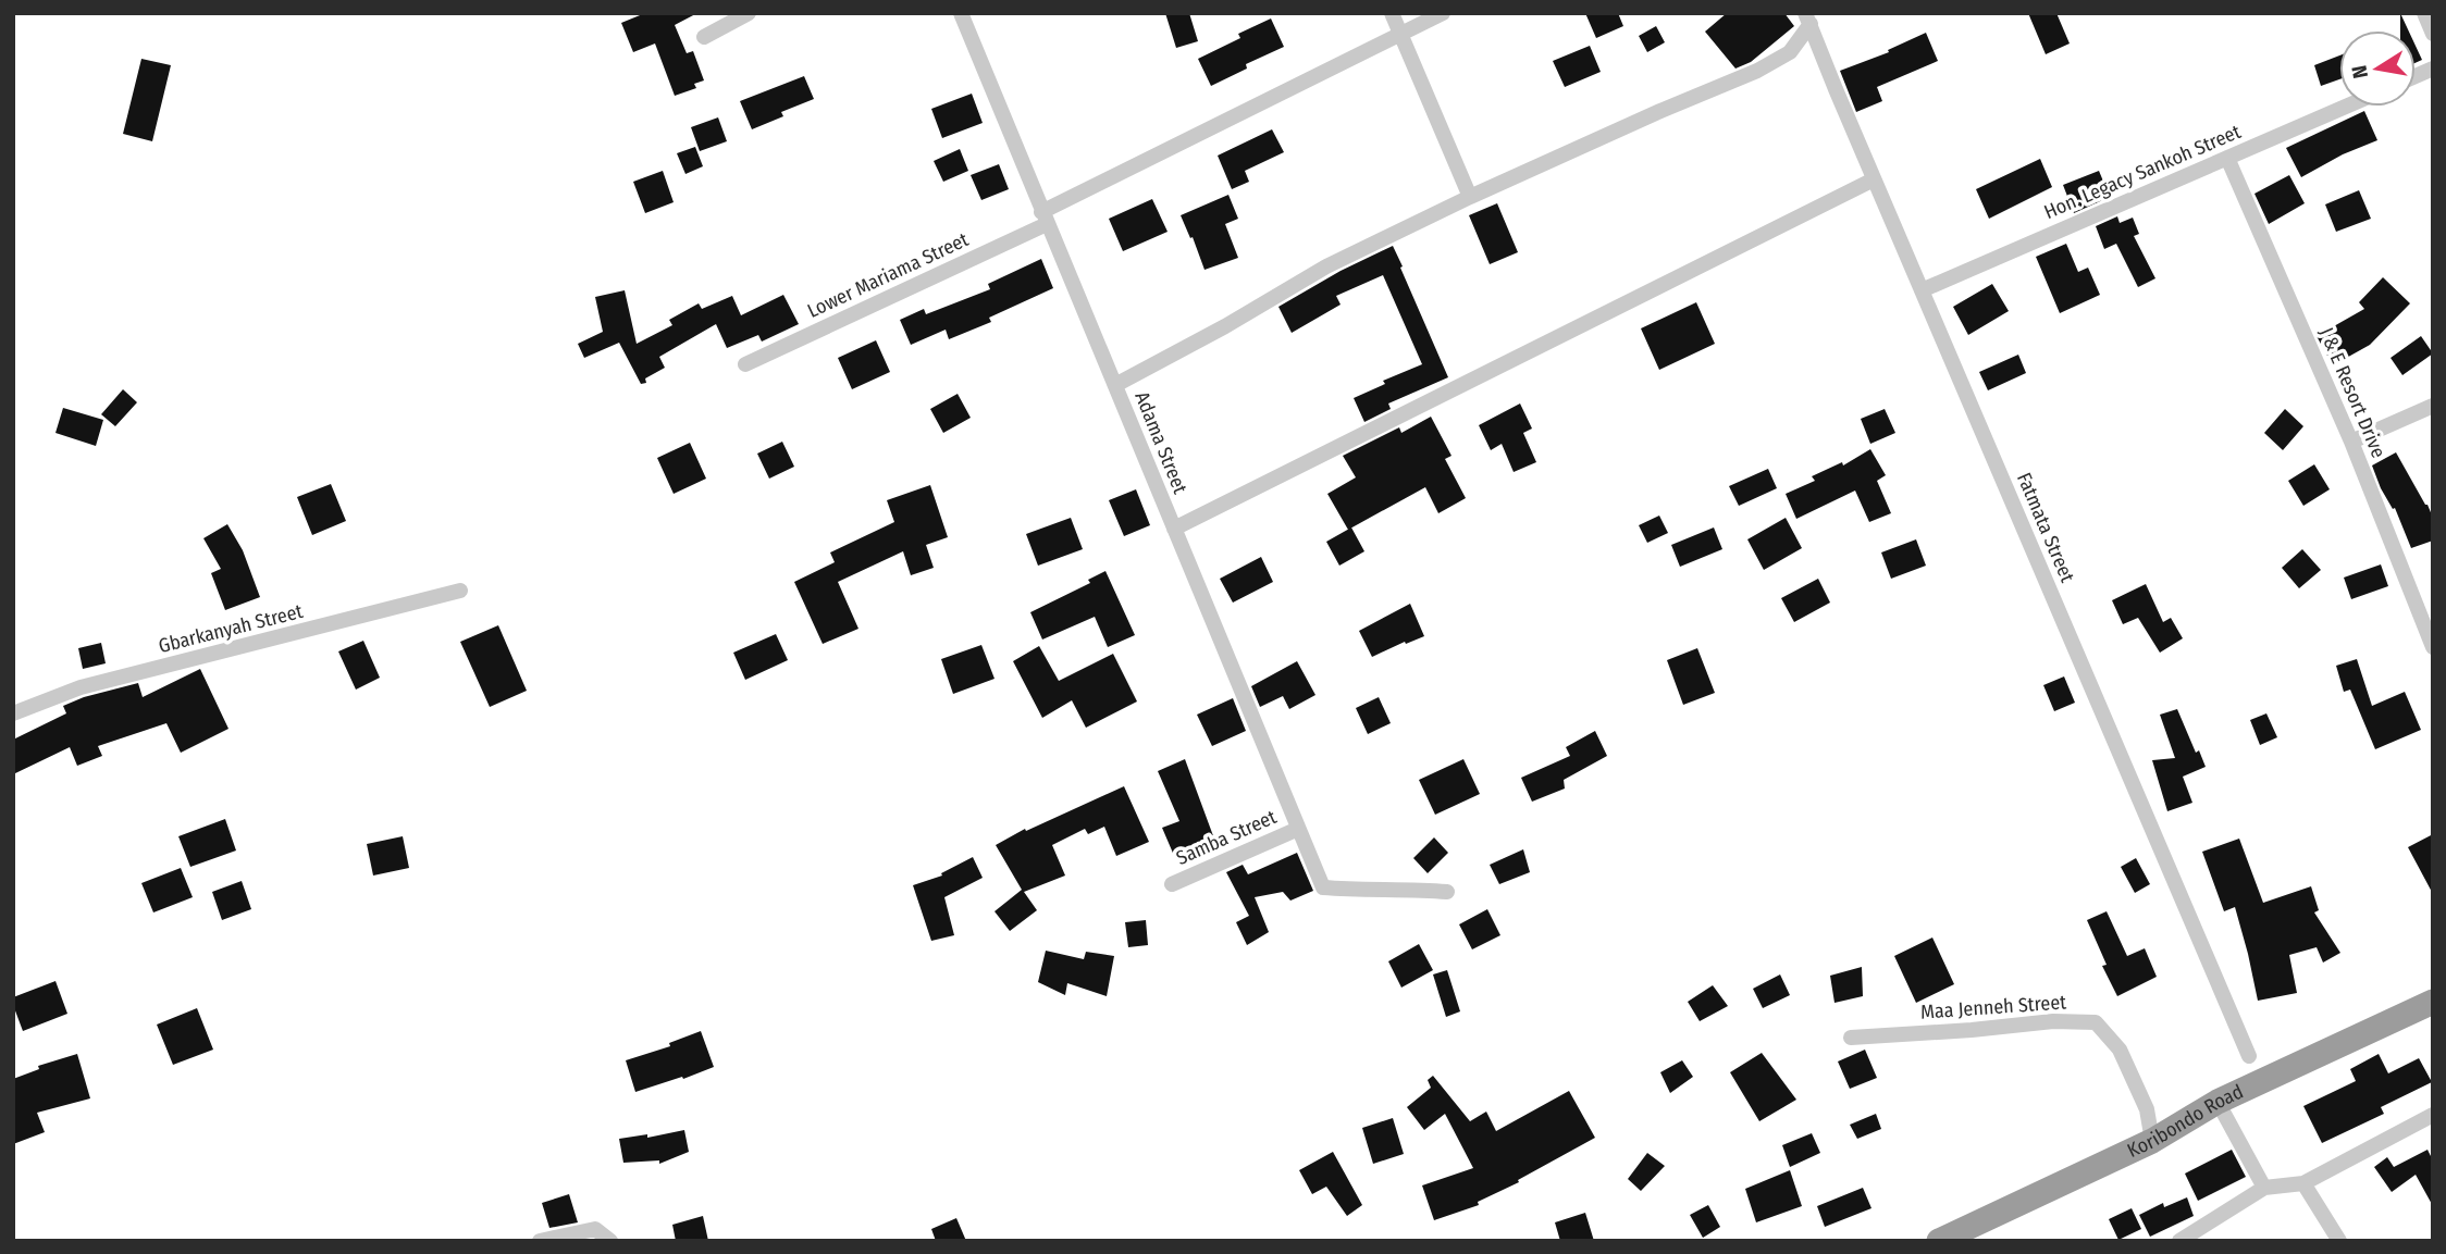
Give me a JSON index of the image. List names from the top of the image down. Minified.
{"streets":{"highway":["Koribondo Road"],"street":["Hon. Legacy Sankoh Street","Lower Mariama Street","J & E Resort Drive","Adama Street","Fatmata Street","Gbarkanyah Street","Samba Street","Maa Jenneh Street"]},"crossings":[["Hon. Legacy Sankoh Street","J & E Resort Drive"],["Hon. Legacy Sankoh Street","Fatmata Street"],["Lower Mariama Street","Adama Street"],["Adama Street","Samba Street"],["Maa Jenneh Street","Koribondo Road"]],"north":"left"}
